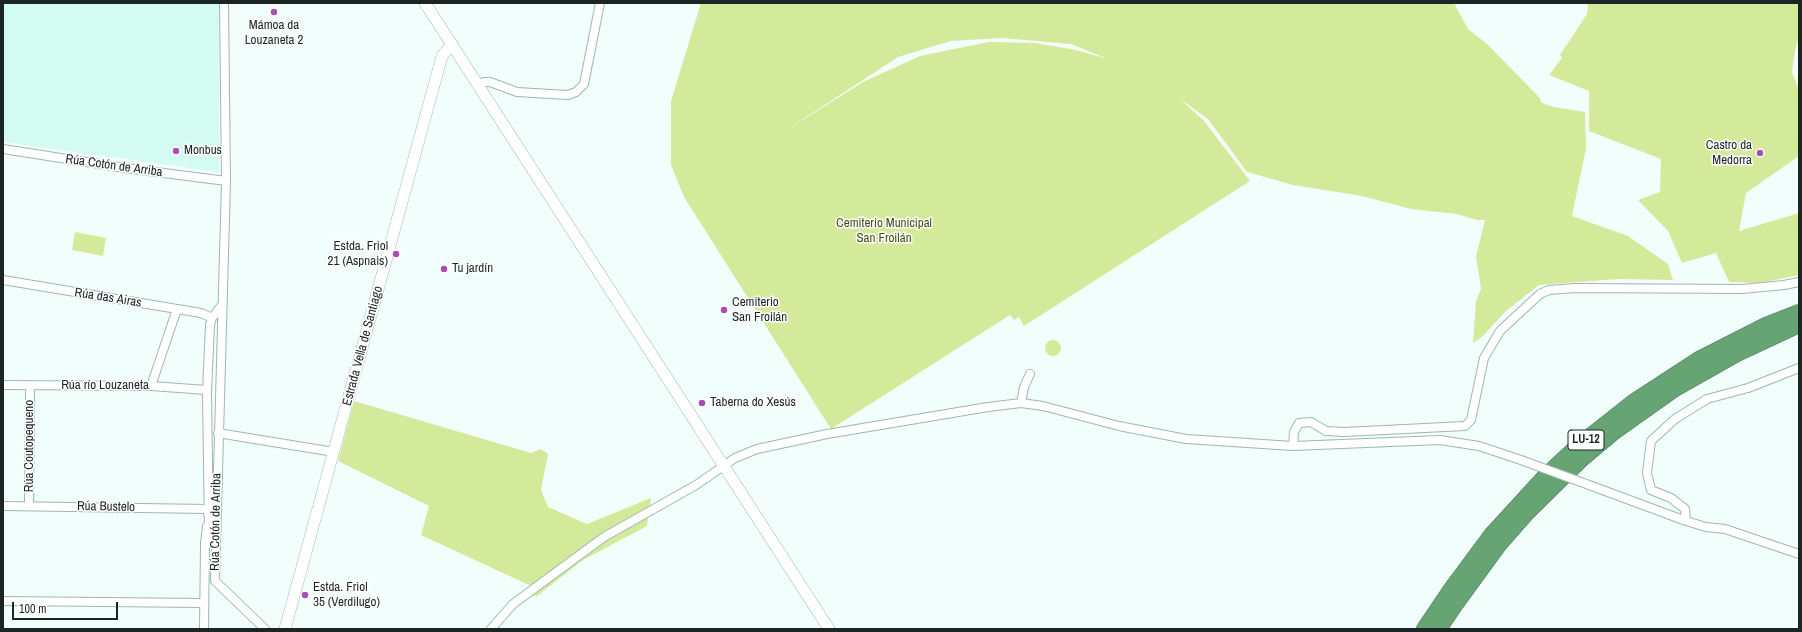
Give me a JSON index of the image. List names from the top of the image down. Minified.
{"streets":{"highway":["LU-12"],"street":["Rúa Cotón de Arriba","Rúa das Airas","Estrada Vella de Santiago","Rúa río Louzaneta","Rúa Coutopequeno","Rúa Bustelo"]},"crossings":[["Rúa Cotón de Arriba","Rúa río Louzaneta"],["Rúa río Louzaneta","Rúa Coutopequeno"],["Rúa Coutopequeno","Rúa Bustelo"]],"parks":["Cemiterio Municipal San Froilán"],"places":["Mámoa da Louzaneta 2","Monbus","Castro da Medorra","Estda. Friol 21 (Aspnais)","Tu jardín","Cemiterio San Froilán","Taberna do Xesús","Estda. Friol 35 (Verdilugo)"],"scale_bar":"100 m"}
